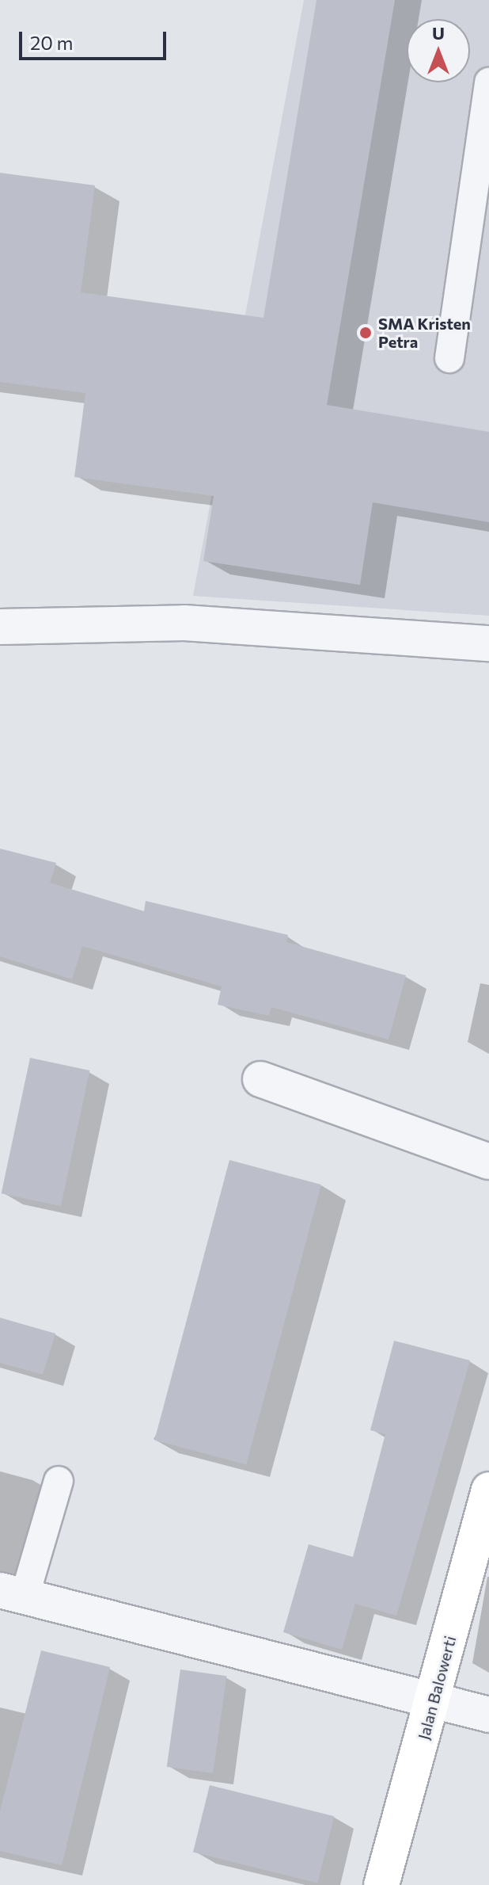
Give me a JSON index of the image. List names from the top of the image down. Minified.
{"streets":{"street":["Jalan Balowerti"]},"places":["SMA Kristen Petra"],"scale_bar":"20 m","north":"top"}
